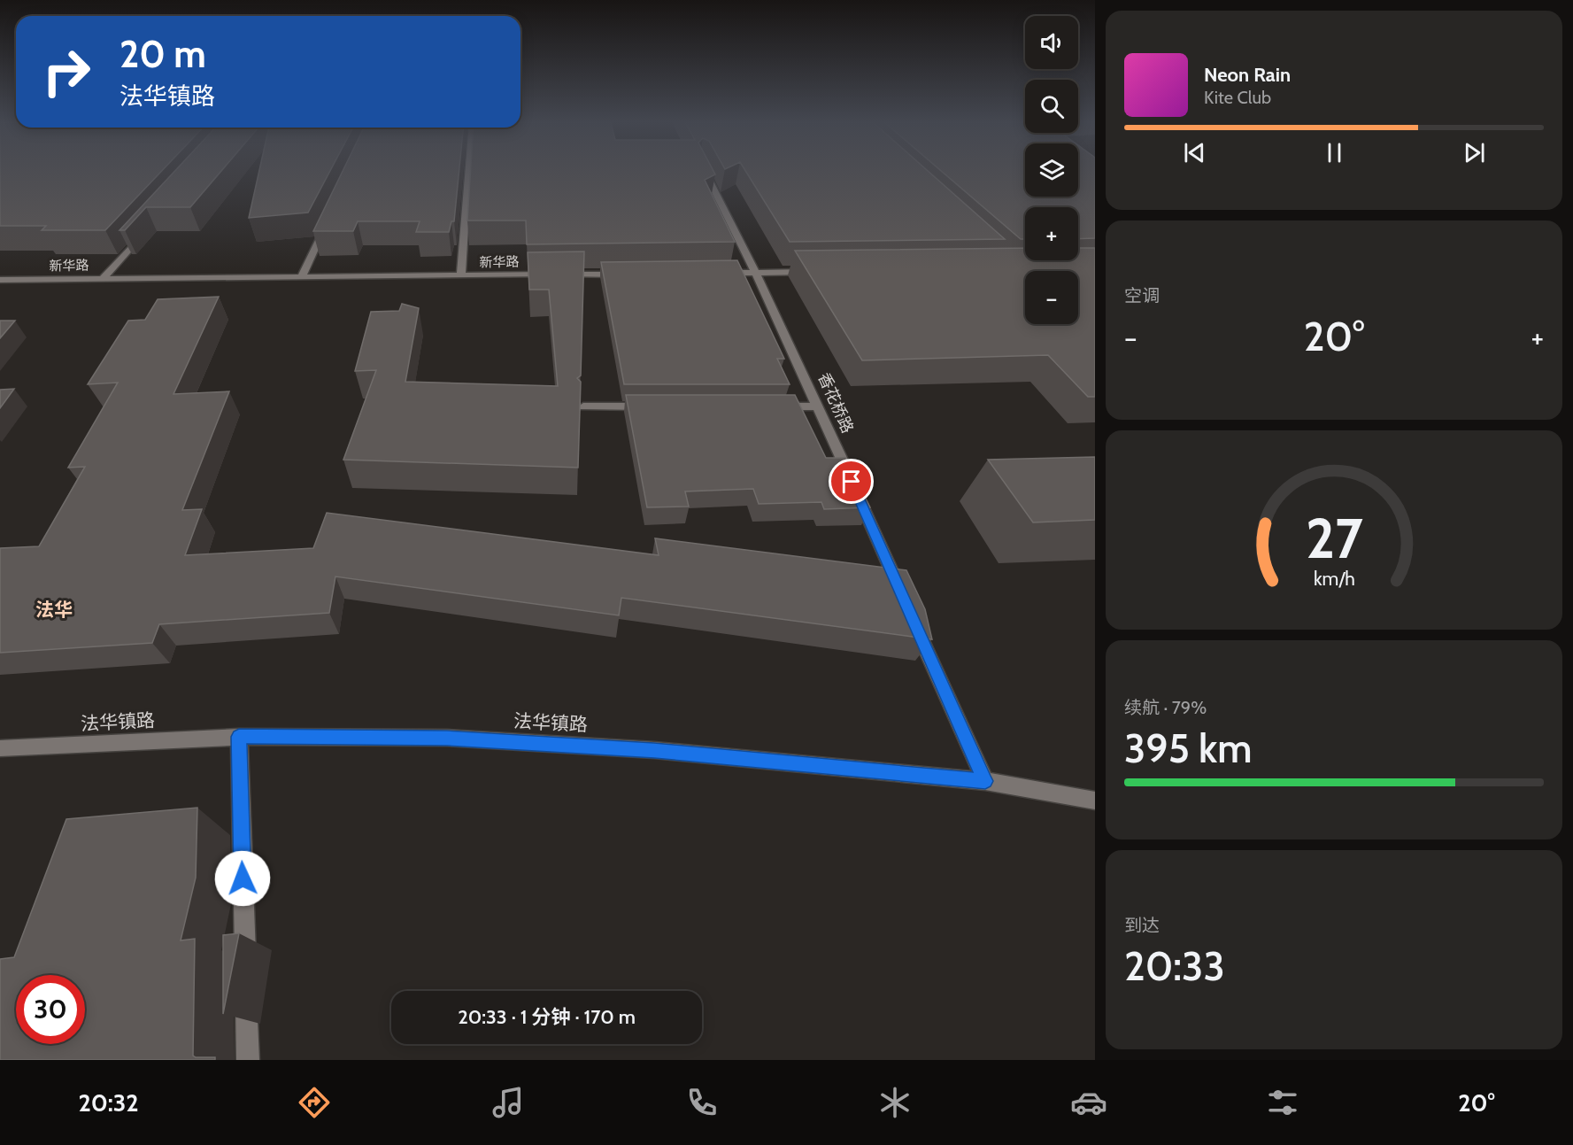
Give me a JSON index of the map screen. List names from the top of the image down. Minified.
{"streets":{"street":["新华路","香花桥路","法华镇路"]},"districts":["法华"],"page":{"map_buttons":["+","−"],"turn":["20 m","法华镇路"],"song":["Neon Rain","Kite Club"],"tile":["空调",["续航 · 79%","395 km"],["到达","20:33"]],"heat":["−","20°","+"],"limit":"30","trip":"20:33 · 1 分钟 · 170 m","tabs":["20:32","20°"],"gauge":["27","km/h"]}}
